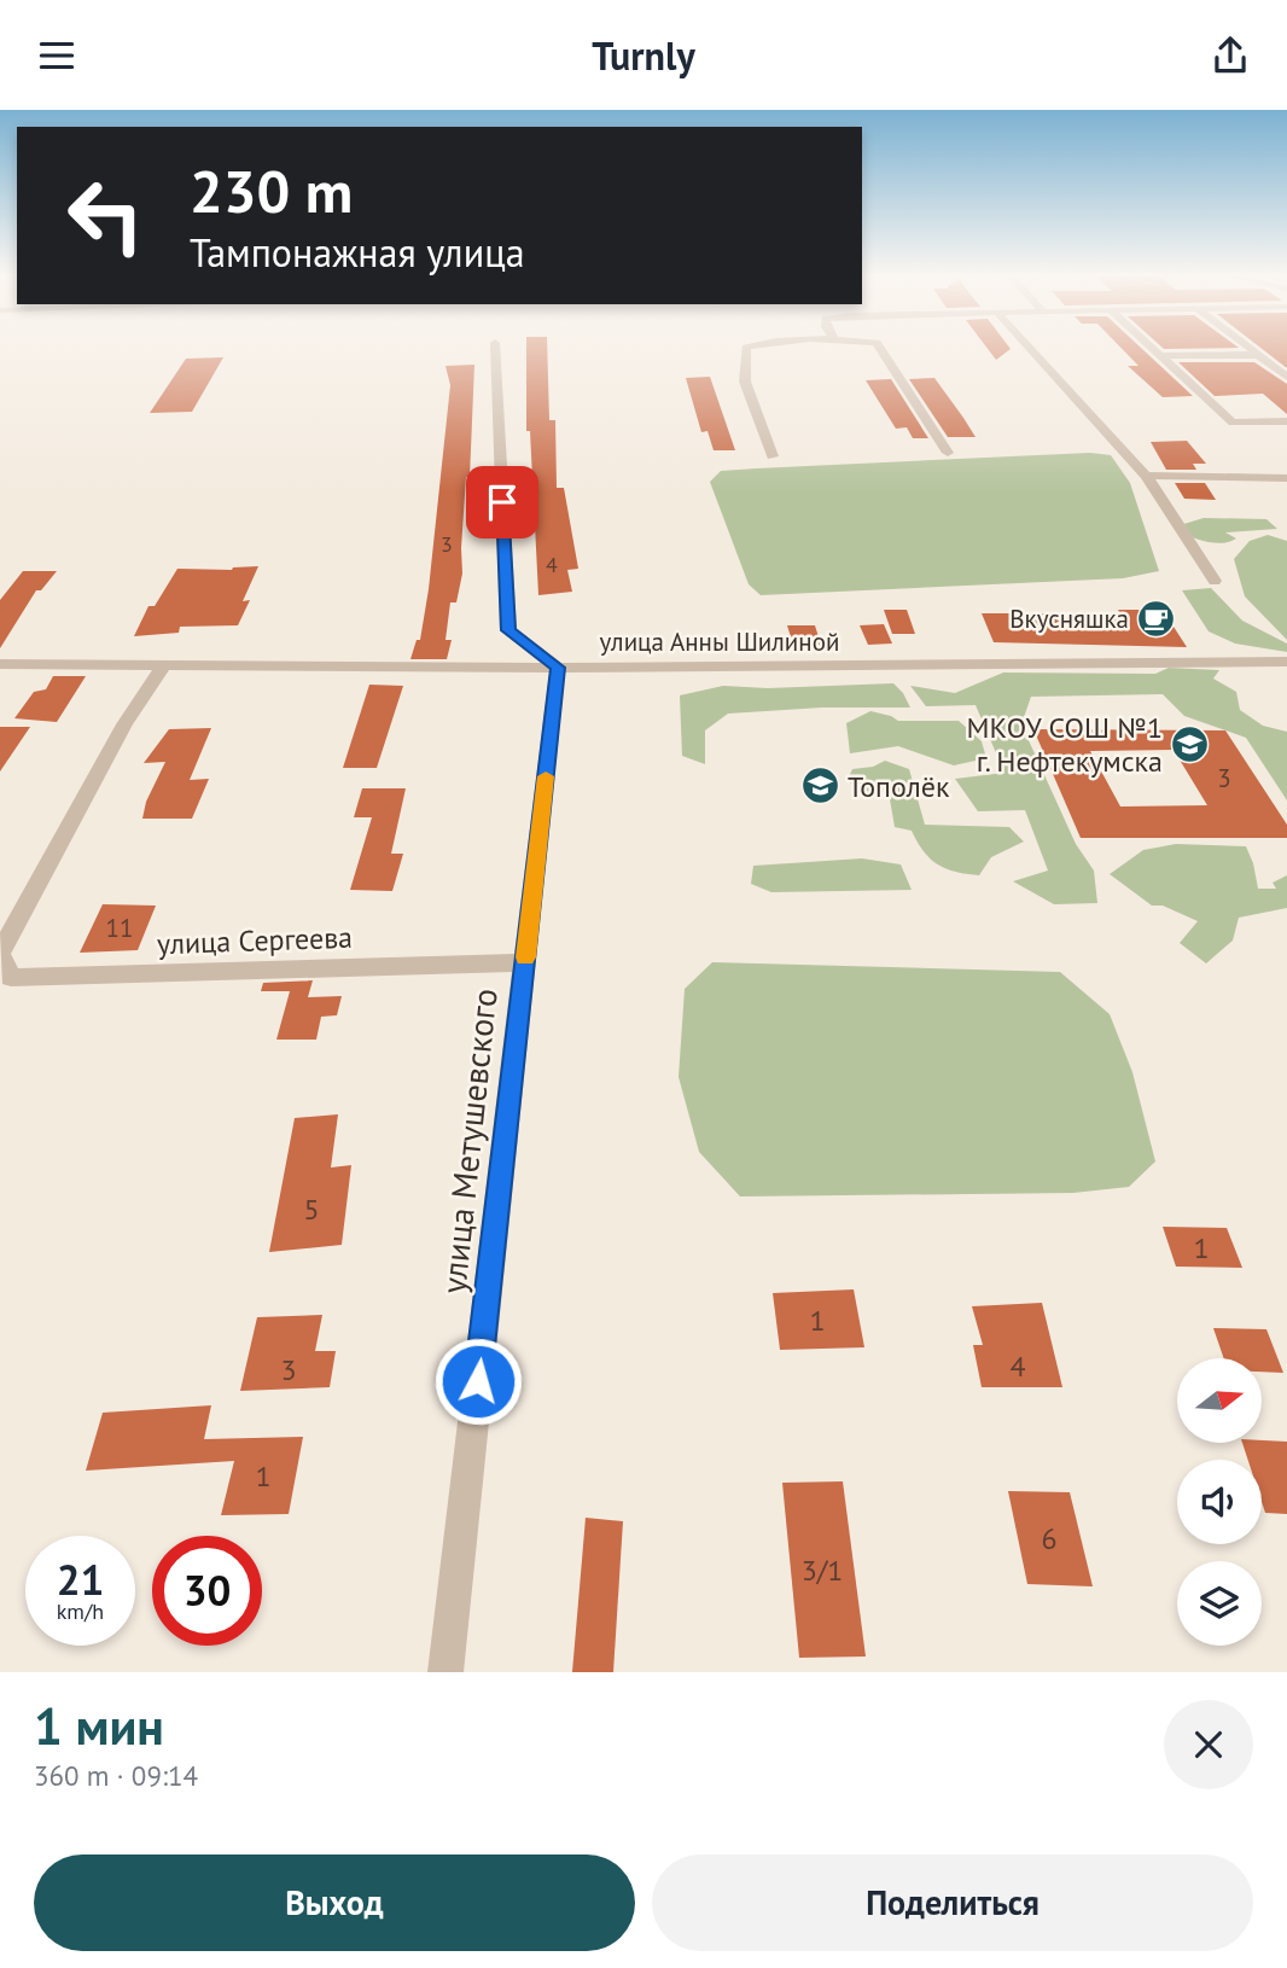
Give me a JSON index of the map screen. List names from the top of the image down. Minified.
{"streets":{"street":["улица Анны Шилиной","улица Сергеева","улица Метушевского"]},"crossings":[["улица Анны Шилиной","улица Сергеева"],["улица Анны Шилиной","улица Метушевского"],["улица Сергеева","улица Метушевского"]],"places":{"cafe":["Вкусняшка"],"school or university":["МКОУ СОШ №1 г. Нефтекумска","Тополёк"]},"house_numbers":["3","4","3","11","5","1","1","4","3","1","6","3/1"],"north":"right","page":{"header":"Turnly","turn":["230 m","Тампонажная улица"],"speed":"21 km/h","limit":"30","heading":["1 мин","360 m · 09:14"],"buttons":["Выход","Поделиться"]}}
